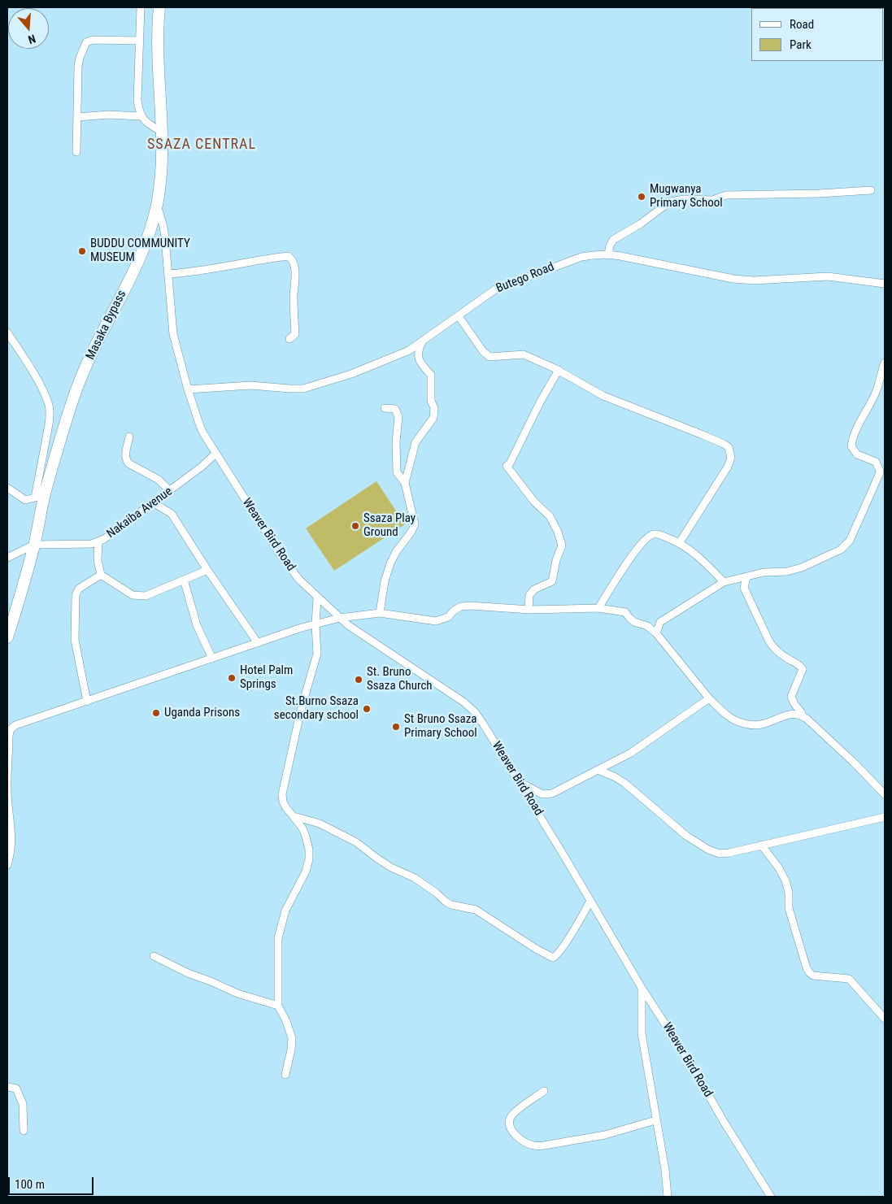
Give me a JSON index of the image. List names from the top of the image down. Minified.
{"streets":{"highway":["Masaka Bypass"],"street":["Butego Road","Nakaiba Avenue","Weaver Bird Road"]},"crossings":[["Butego Road","Weaver Bird Road"],["Masaka Bypass","Nakaiba Avenue"],["Masaka Bypass","Weaver Bird Road"],["Nakaiba Avenue","Weaver Bird Road"]],"districts":["SSAZA CENTRAL"],"places":["Mugwanya Primary School","BUDDU COMMUNITY MUSEUM","Ssaza Play Ground","Hotel Palm Springs","St. Bruno Ssaza Church","St.Burno Ssaza secondary school","Uganda Prisons","St Bruno Ssaza Primary School"],"legend":["Road","Park"],"scale_bar":"100 m","north":"bottom"}
